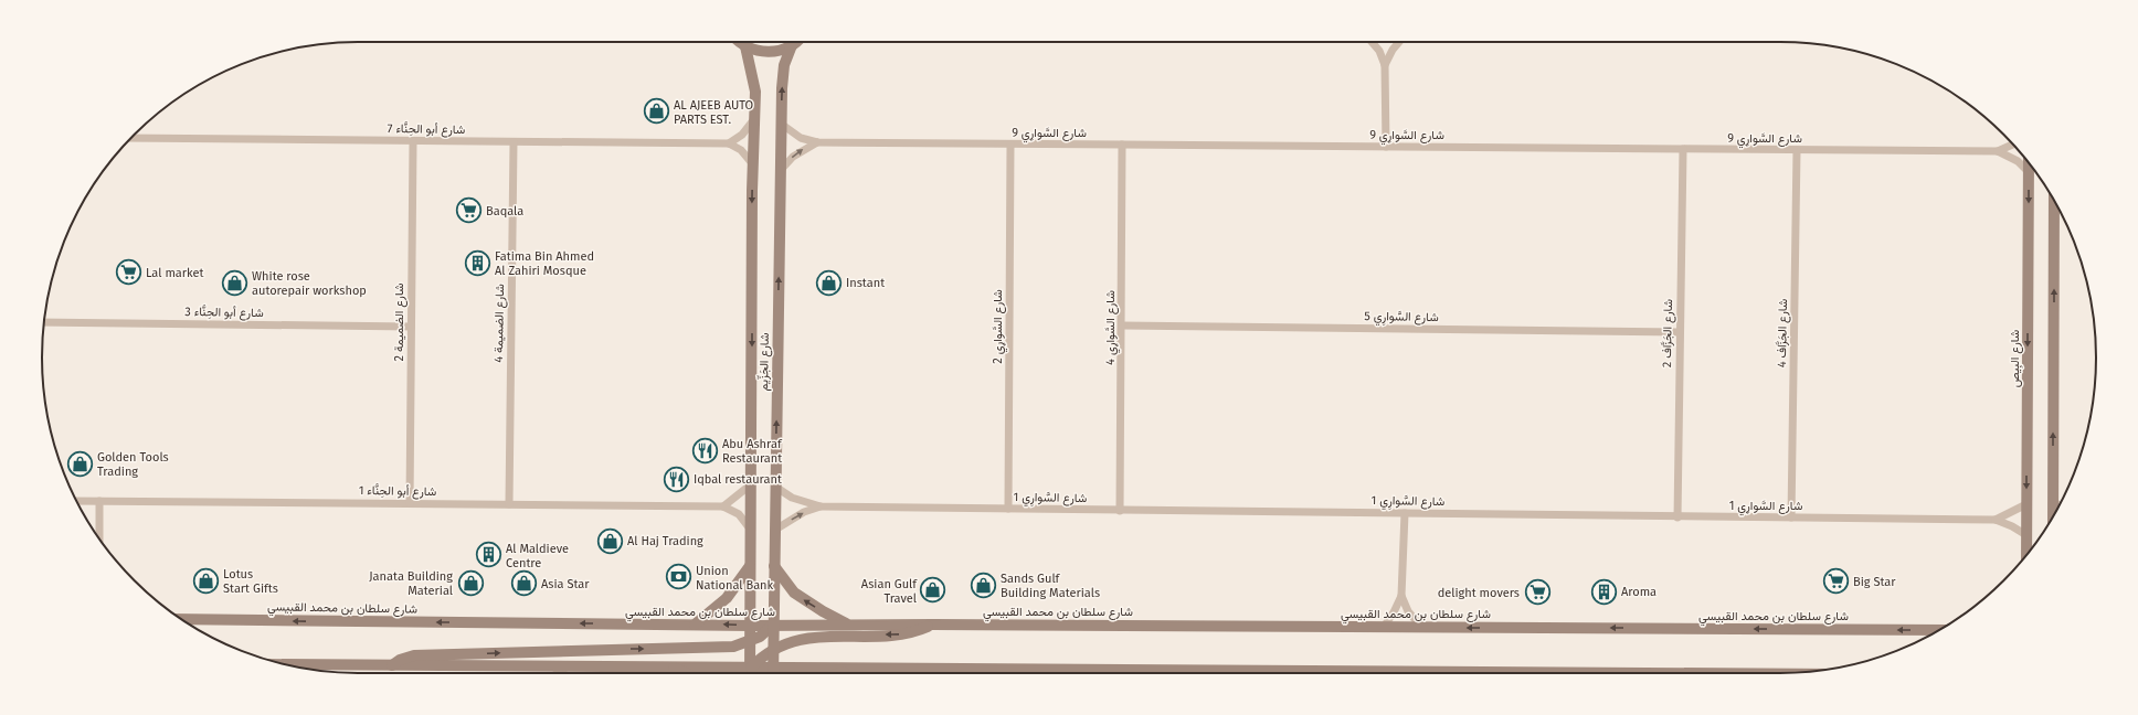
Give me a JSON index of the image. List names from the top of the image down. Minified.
{"streets":{"main road":["شارع البِيص","شارع الجَزِّيم","شارع سلطان بن محمد القبيسي"],"street":["شارع أبو الحِنَّاء 7","شارع السَّوارِي 9","شارع أبو الحِنَّاء 3","شارع السَّوارِي 5","شارع الضميمة 2","شارع الضميمة 4","شارع السَّوارِي 2","شارع السَّوارِي 4","شارع الجَزَّاف 2","شارع الجَزَّاف 4","شارع أبو الحِنَّاء 1","شارع السَّوارِي 1"]},"crossings":[["شارع أبو الحِنَّاء 7","شارع الضميمة 2"],["شارع أبو الحِنَّاء 7","شارع الضميمة 4"],["شارع السَّوارِي 9","شارع السَّوارِي 2"],["شارع السَّوارِي 9","شارع السَّوارِي 4"],["شارع السَّوارِي 9","شارع الجَزَّاف 2"],["شارع السَّوارِي 9","شارع الجَزَّاف 4"],["شارع السَّوارِي 9","شارع البِيص"],["شارع السَّوارِي 9","شارع الجَزِّيم"],["شارع أبو الحِنَّاء 3","شارع الضميمة 2"],["شارع السَّوارِي 5","شارع السَّوارِي 4"],["شارع السَّوارِي 5","شارع الجَزَّاف 2"],["شارع الضميمة 2","شارع أبو الحِنَّاء 1"],["شارع الضميمة 4","شارع أبو الحِنَّاء 1"],["شارع السَّوارِي 2","شارع السَّوارِي 1"],["شارع السَّوارِي 4","شارع السَّوارِي 1"],["شارع الجَزَّاف 2","شارع السَّوارِي 1"],["شارع الجَزَّاف 4","شارع السَّوارِي 1"],["شارع البِيص","شارع السَّوارِي 1"],["شارع الجَزِّيم","شارع السَّوارِي 1"],["شارع الجَزِّيم","شارع سلطان بن محمد القبيسي"]],"places":{"shop":["AL AJEEB AUTO PARTS EST.","White rose autorepair workshop","Instant","Golden Tools Trading","Al Haj Trading","Lotus Start Gifts","Janata Building Material","Asia Star","Sands Gulf Building Materials","Asian Gulf Travel"],"supermarket":["Baqala","Lal market","Big Star","delight movers"],"building":["Fatima Bin Ahmed Al Zahiri Mosque","Al Maldieve Centre","Aroma"],"restaurant":["Abu Ashraf Restaurant","Iqbal restaurant"],"bank":["Union National Bank"]}}
